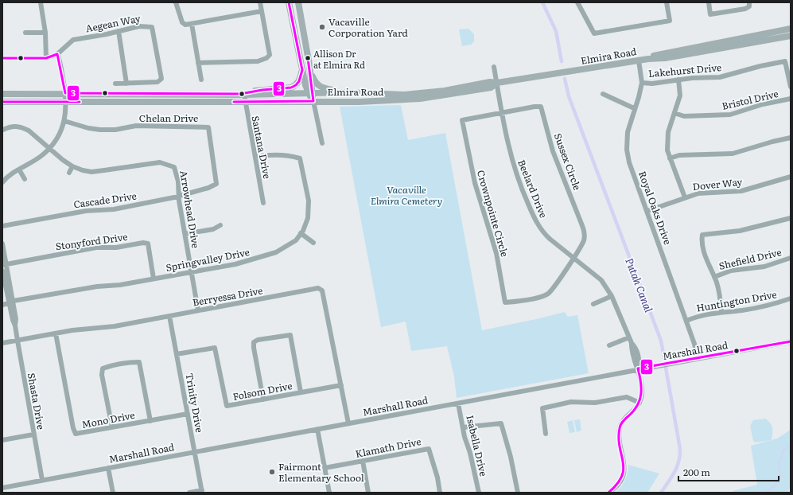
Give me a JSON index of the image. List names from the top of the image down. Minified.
{"streets":{"main road":["Elmira Road"],"street":["Aegean Way","Lakehurst Drive","Bristol Drive","Chelan Drive","Santana Drive","Sussex Circle","Dover Way","Beelard Drive","Cascade Drive","Royal Oaks Drive","Arrowhead Drive","Crownpointe Circle","Stonyford Drive","Shefield Drive","Springvalley Drive","Berryessa Drive","Huntington Drive","Marshall Road","Folsom Drive","Shasta Drive","Trinity Drive","Mono Drive","Isabella Drive","Klamath Drive"]},"crossings":[["Elmira Road","Santana Drive"],["Elmira Road","Beelard Drive"],["Elmira Road","Royal Oaks Drive"],["Lakehurst Drive","Royal Oaks Drive"],["Chelan Drive","Cascade Drive"],["Santana Drive","Springvalley Drive"],["Sussex Circle","Beelard Drive"],["Sussex Circle","Crownpointe Circle"],["Dover Way","Royal Oaks Drive"],["Beelard Drive","Crownpointe Circle"],["Beelard Drive","Marshall Road"],["Cascade Drive","Arrowhead Drive"],["Royal Oaks Drive","Huntington Drive"],["Royal Oaks Drive","Marshall Road"],["Arrowhead Drive","Springvalley Drive"],["Arrowhead Drive","Berryessa Drive"],["Stonyford Drive","Springvalley Drive"],["Stonyford Drive","Shasta Drive"],["Springvalley Drive","Shasta Drive"],["Berryessa Drive","Marshall Road"],["Berryessa Drive","Folsom Drive"],["Berryessa Drive","Shasta Drive"],["Berryessa Drive","Trinity Drive"],["Berryessa Drive","Mono Drive"],["Marshall Road","Shasta Drive"],["Marshall Road","Trinity Drive"],["Marshall Road","Isabella Drive"],["Folsom Drive","Trinity Drive"],["Trinity Drive","Mono Drive"]],"water":["Putah Canal"],"parks":["Vacaville Elmira Cemetery"],"places":["Vacaville Corporation Yard","Allison Dr at Elmira Rd","Fairmont Elementary School"],"lines":["transit line 3"],"scale_bar":"200 m"}
